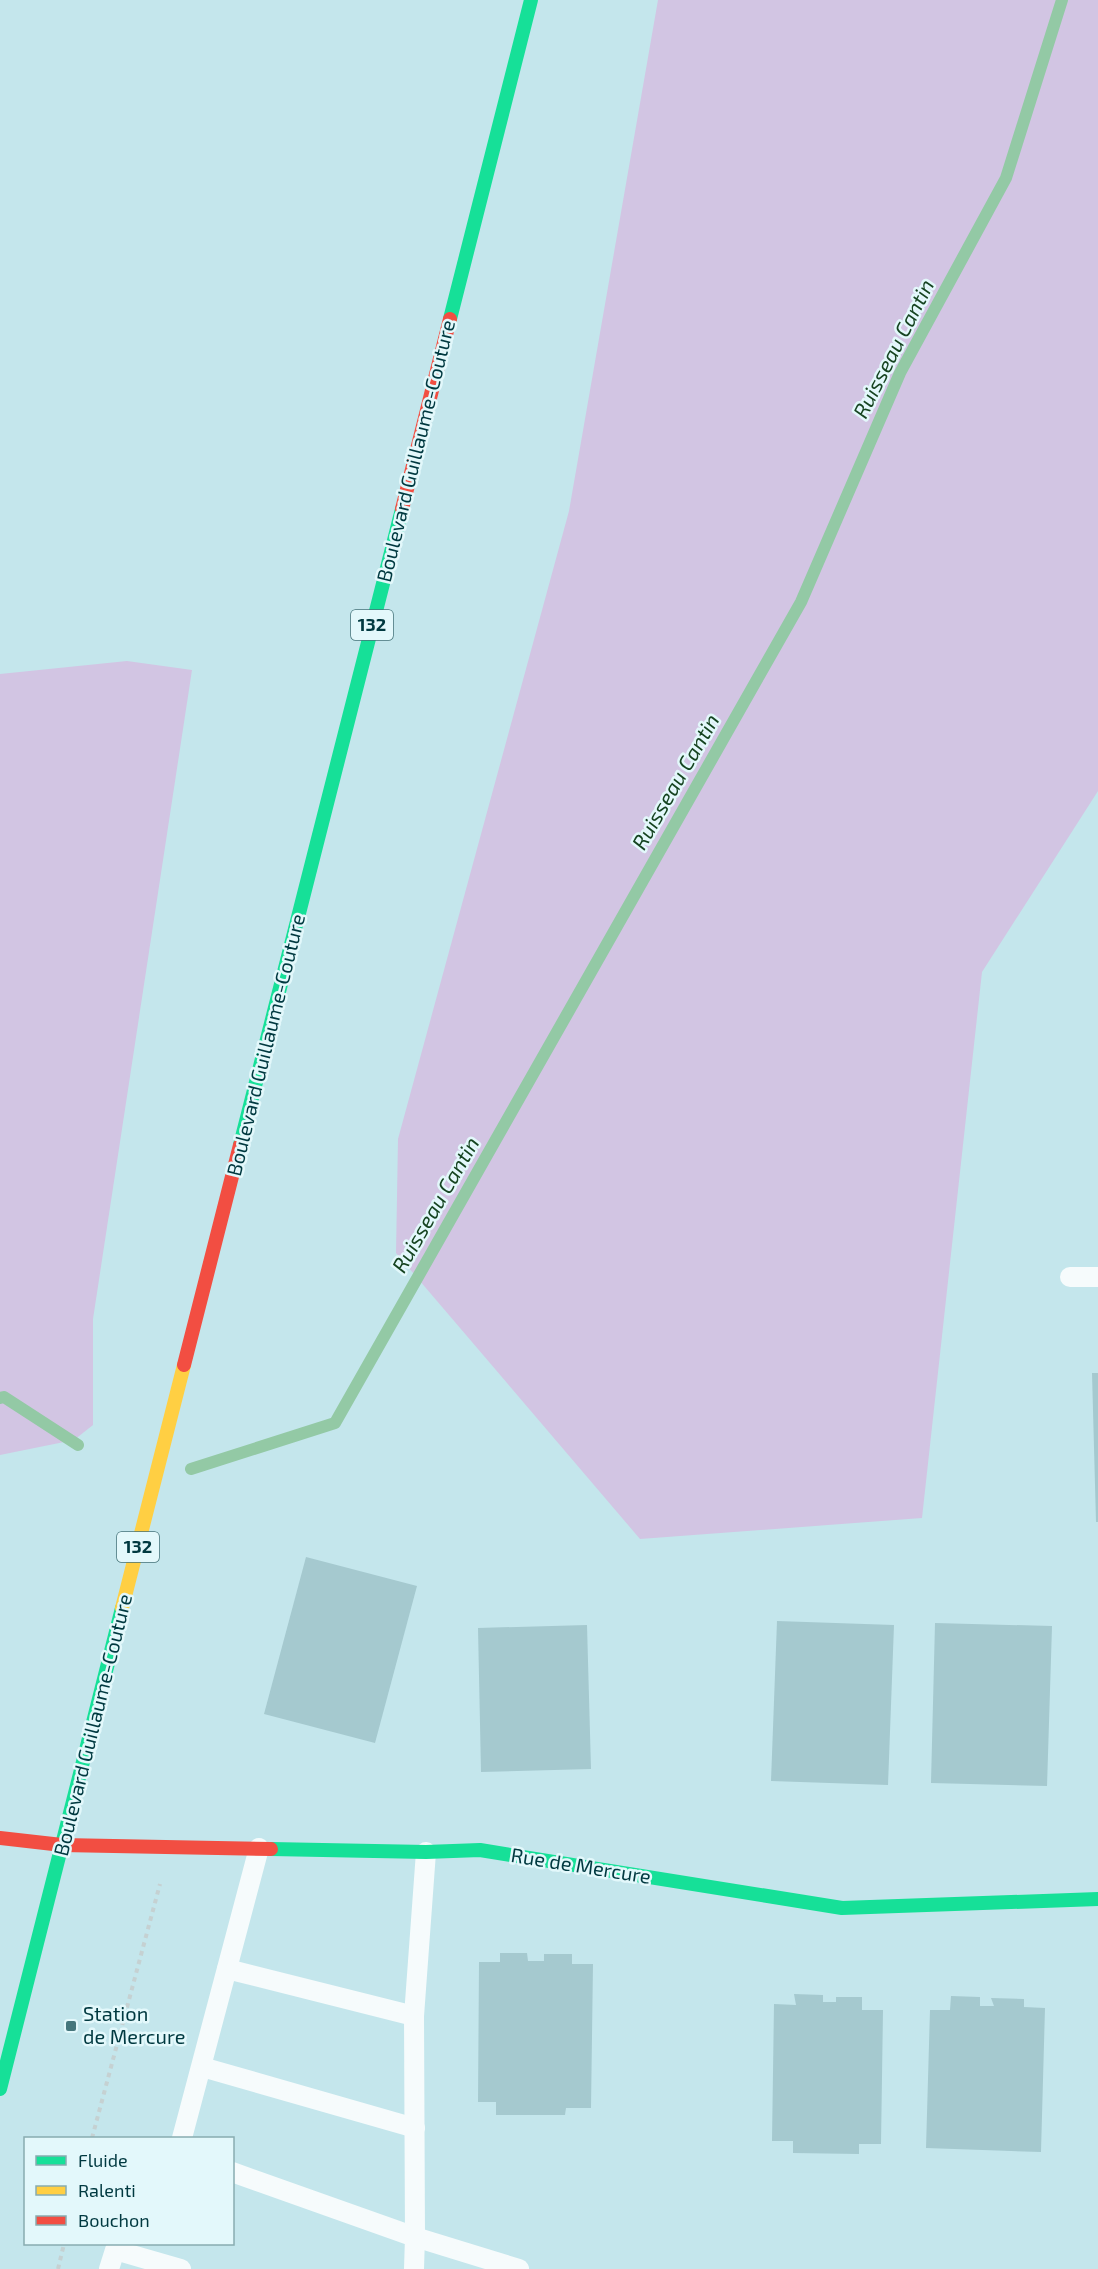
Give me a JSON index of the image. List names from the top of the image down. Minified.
{"streets":{"main road":["Boulevard Guillaume-Couture","132","Rue de Mercure"]},"crossings":[["Boulevard Guillaume-Couture","Rue de Mercure"]],"water":["Ruisseau Cantin"],"places":{"transit":["Station de Mercure"]},"legend":["Fluide","Ralenti","Bouchon"]}
